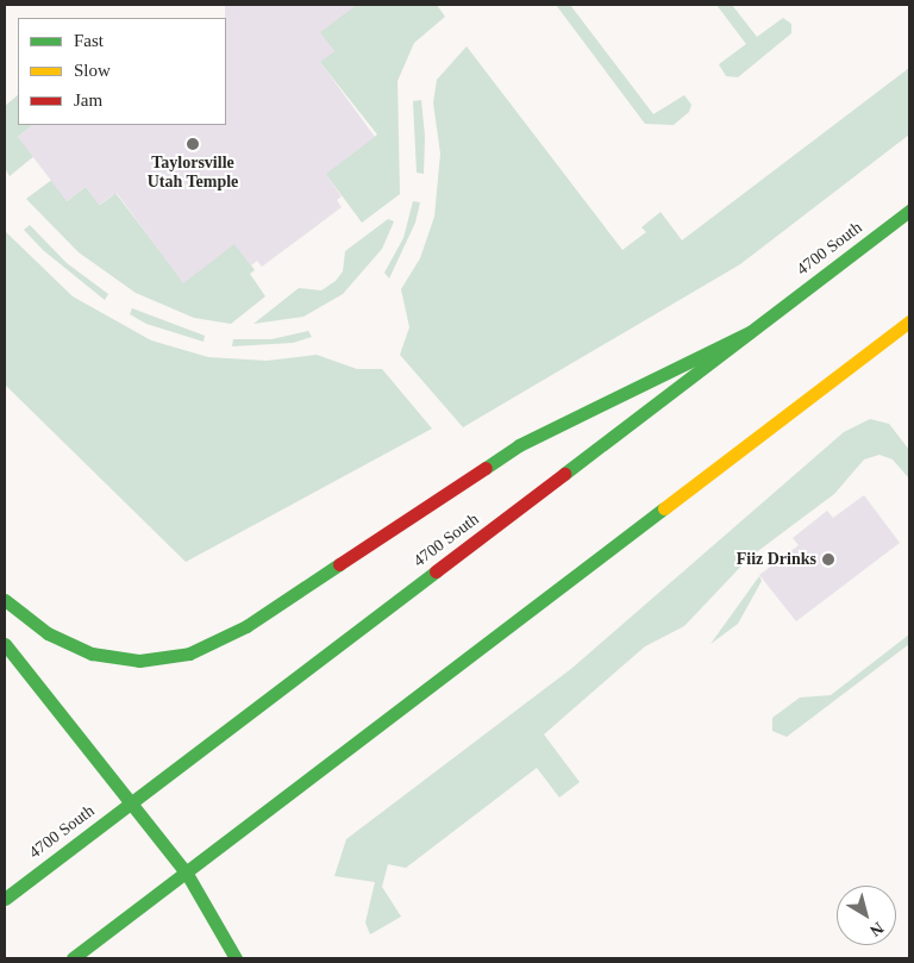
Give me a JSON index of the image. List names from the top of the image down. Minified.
{"streets":{"main road":["4700 South"]},"places":["Taylorsville Utah Temple","Fiiz Drinks"],"legend":["Fast","Slow","Jam"],"north":"bottom right"}
